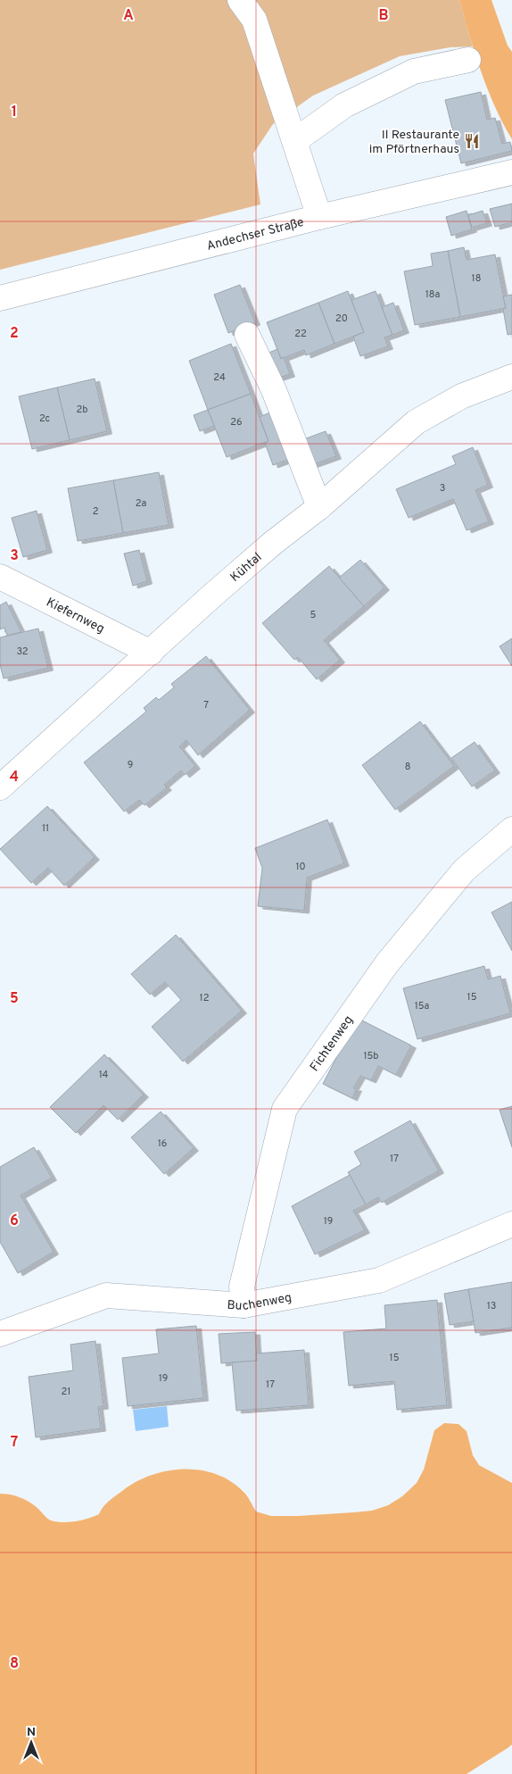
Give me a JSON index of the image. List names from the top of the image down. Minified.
{"streets":{"street":["Andechser Straße","Kühtal","Kiefernweg","Fichtenweg","Buchenweg"]},"crossings":[["Kühtal","Kiefernweg"],["Fichtenweg","Buchenweg"]],"places":{"restaurant":["Il Restaurante im Pförtnerhaus"]},"house_numbers":["18","18a","20","22","24","2b","2c","26","3","2a","2","5","32","7","9","8","11","10","15","12","15a","15b","14","16","17","19","13","15","19","17","21"],"north":"top","grid":{"columns":["A","B"],"rows":["1","2","3","4","5","6","7","8"]}}
